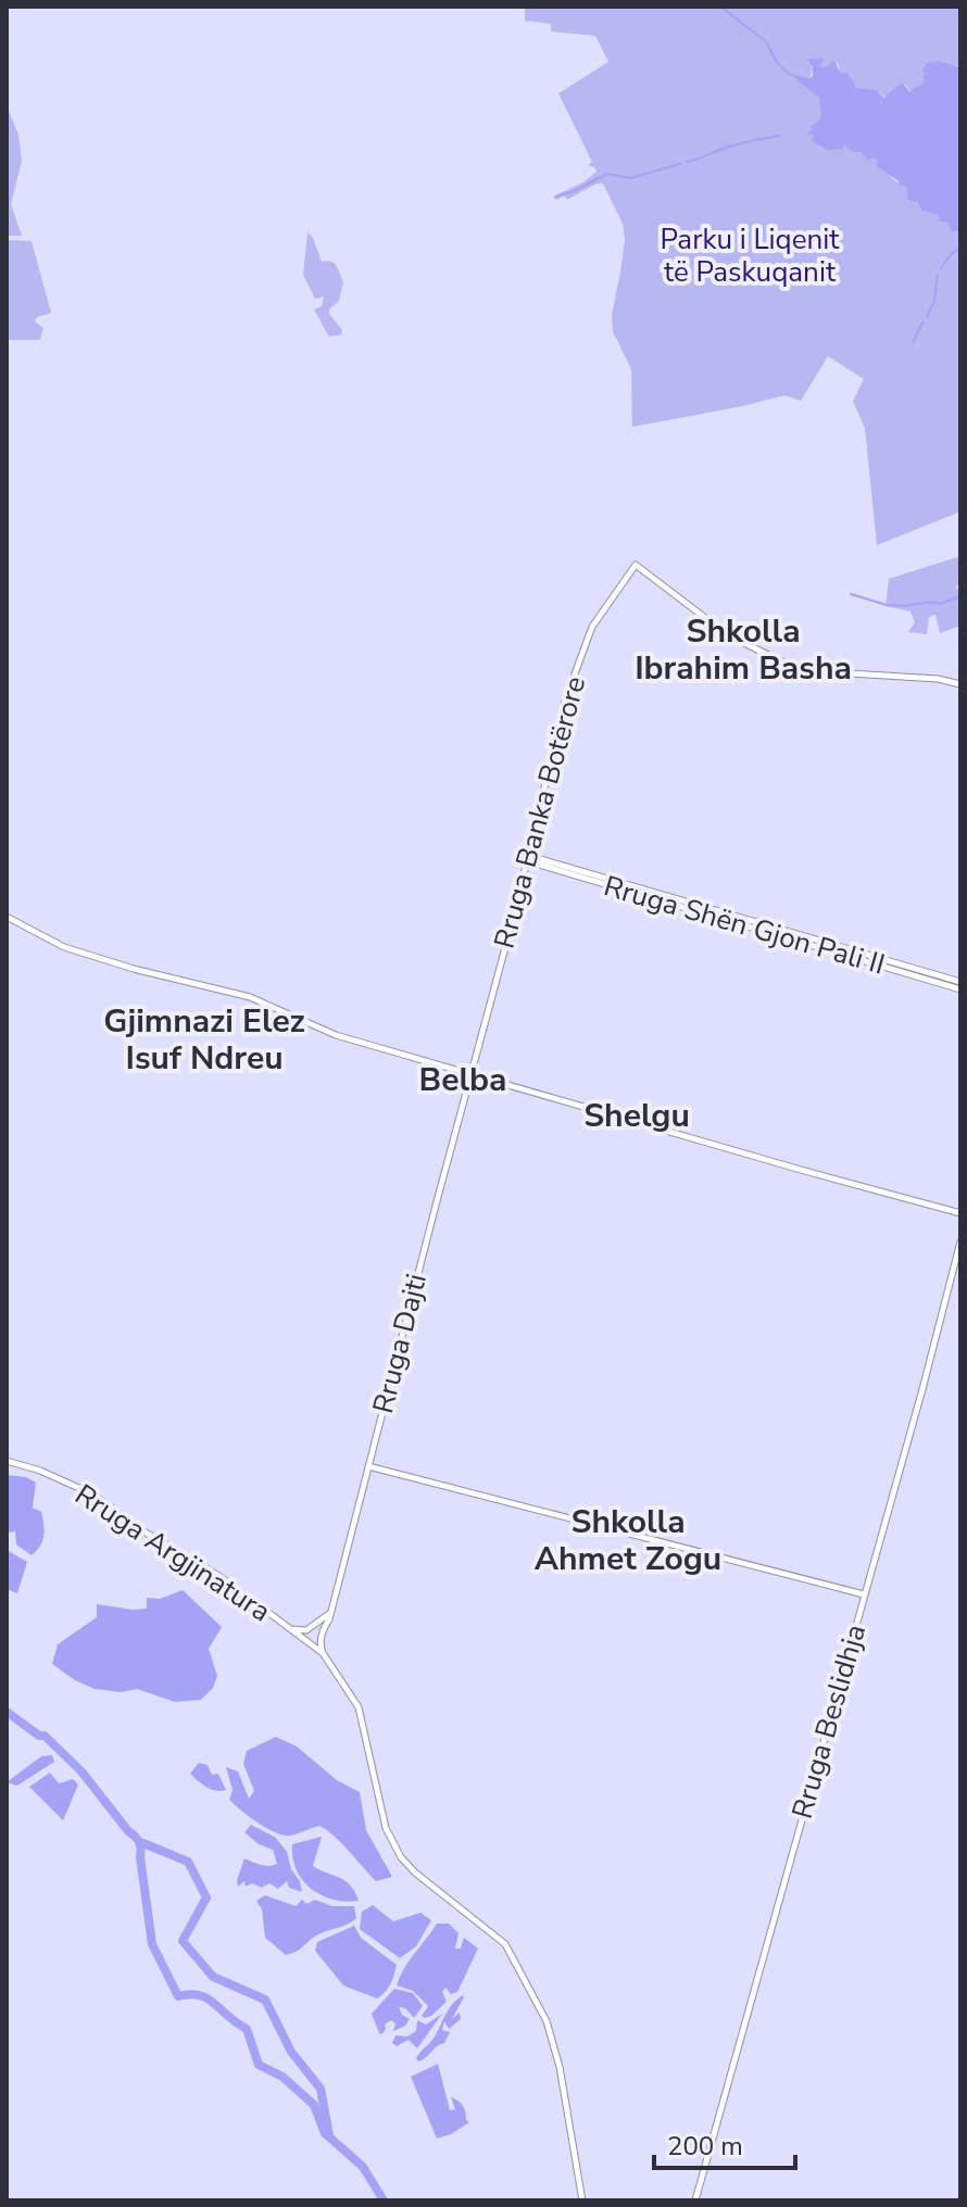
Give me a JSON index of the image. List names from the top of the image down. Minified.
{"streets":{"street":["Rruga Banka Botërore","Rruga Shën Gjon Pali II","Rruga Dajti","Rruga Argjinatura","Rruga Beslidhja"]},"crossings":[["Rruga Banka Botërore","Rruga Shën Gjon Pali II"],["Rruga Banka Botërore","Rruga Dajti"],["Rruga Dajti","Rruga Argjinatura"]],"districts":["Shkolla Ibrahim Basha","Gjimnazi Elez Isuf Ndreu","Belba","Shelgu","Shkolla Ahmet Zogu"],"parks":["Parku i Liqenit të Paskuqanit"],"scale_bar":"200 m"}
